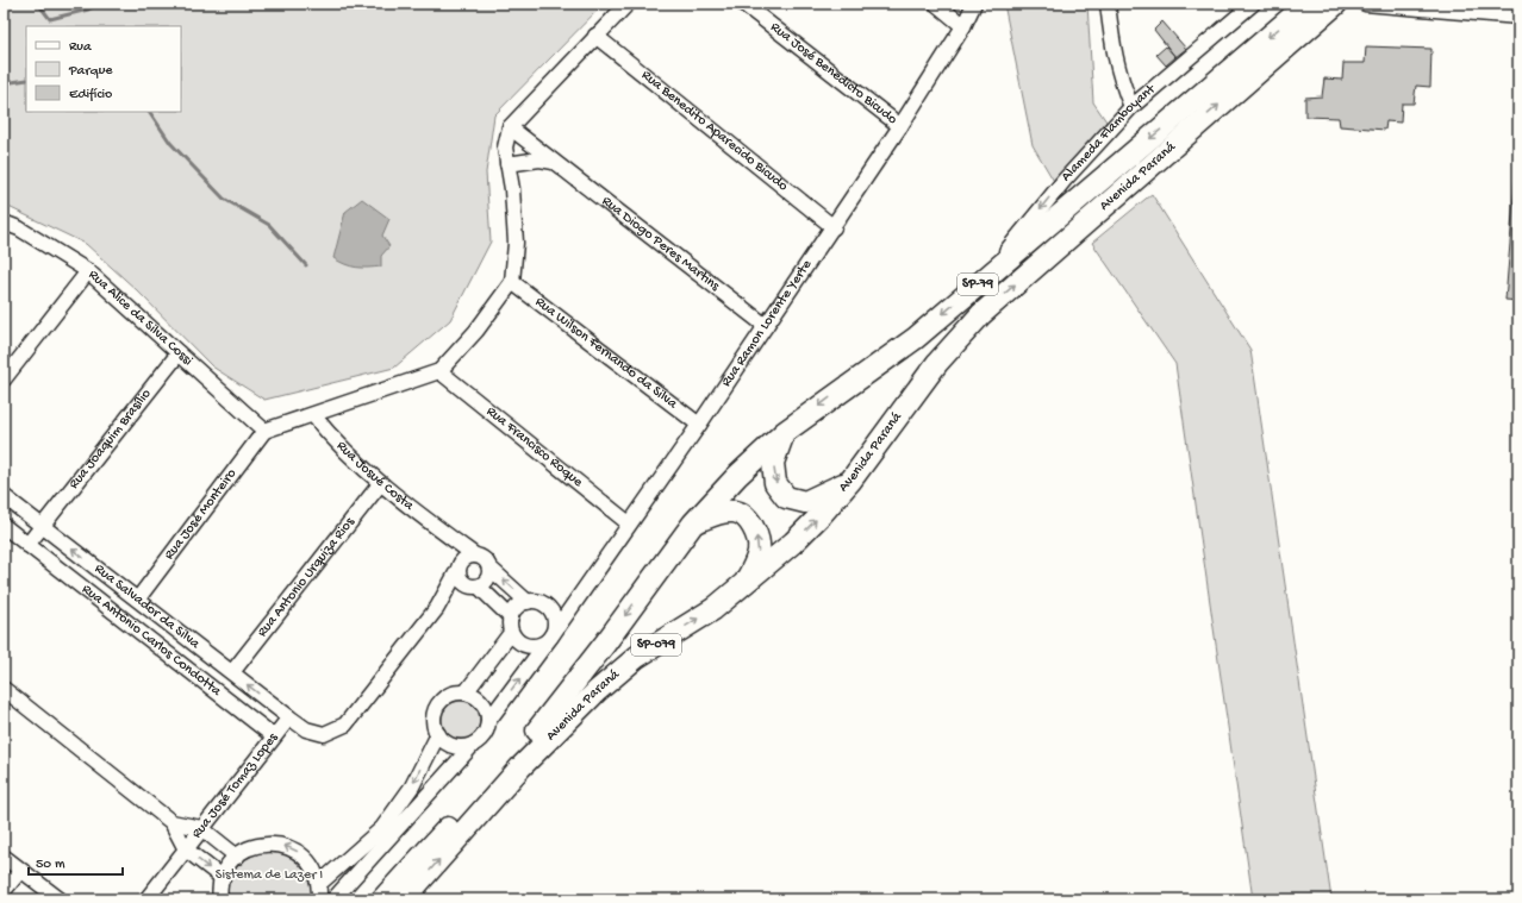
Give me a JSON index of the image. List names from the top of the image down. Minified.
{"streets":{"main road":["Avenida Paraná","SP-79","SP-079"],"street":["Rua José Benedicto Bicudo","Rua Benedito Aparecido Bicudo","Alameda Flamboyant","Rua Diogo Peres Martins","Rua Alice da Silva Cossi","Rua Ramon Lorente Yerte","Rua Wilson Fernando da Silva","Rua Joaquim Brasílio","Rua Francisco Roque","Rua Josué Costa","Rua José Monteiro","Rua Antonio Urquiza Rios","Rua Salvador da Silva","Rua Antônio Carlos Condotta","Rua José Tomaz Lopes"]},"crossings":[["Rua José Benedicto Bicudo","Rua Ramon Lorente Yerte"],["Rua Benedito Aparecido Bicudo","Rua Ramon Lorente Yerte"],["Alameda Flamboyant","Avenida Paraná"],["Rua Diogo Peres Martins","Rua Ramon Lorente Yerte"],["Rua Alice da Silva Cossi","Rua Joaquim Brasílio"],["Rua Alice da Silva Cossi","Rua José Monteiro"],["Rua Ramon Lorente Yerte","Rua Wilson Fernando da Silva"],["Rua Ramon Lorente Yerte","Rua Francisco Roque"],["Rua Joaquim Brasílio","Rua Salvador da Silva"],["Rua Josué Costa","Rua Antonio Urquiza Rios"],["Rua José Monteiro","Rua Salvador da Silva"],["Rua Antonio Urquiza Rios","Rua Salvador da Silva"],["Rua Salvador da Silva","Rua José Tomaz Lopes"],["Rua Antônio Carlos Condotta","Rua José Tomaz Lopes"]],"one_way":["Alameda Flamboyant","Rua Salvador da Silva"],"parks":["Sistema de Lazer I"],"legend":["Rua","Parque","Edifício"],"scale_bar":"50 m"}
